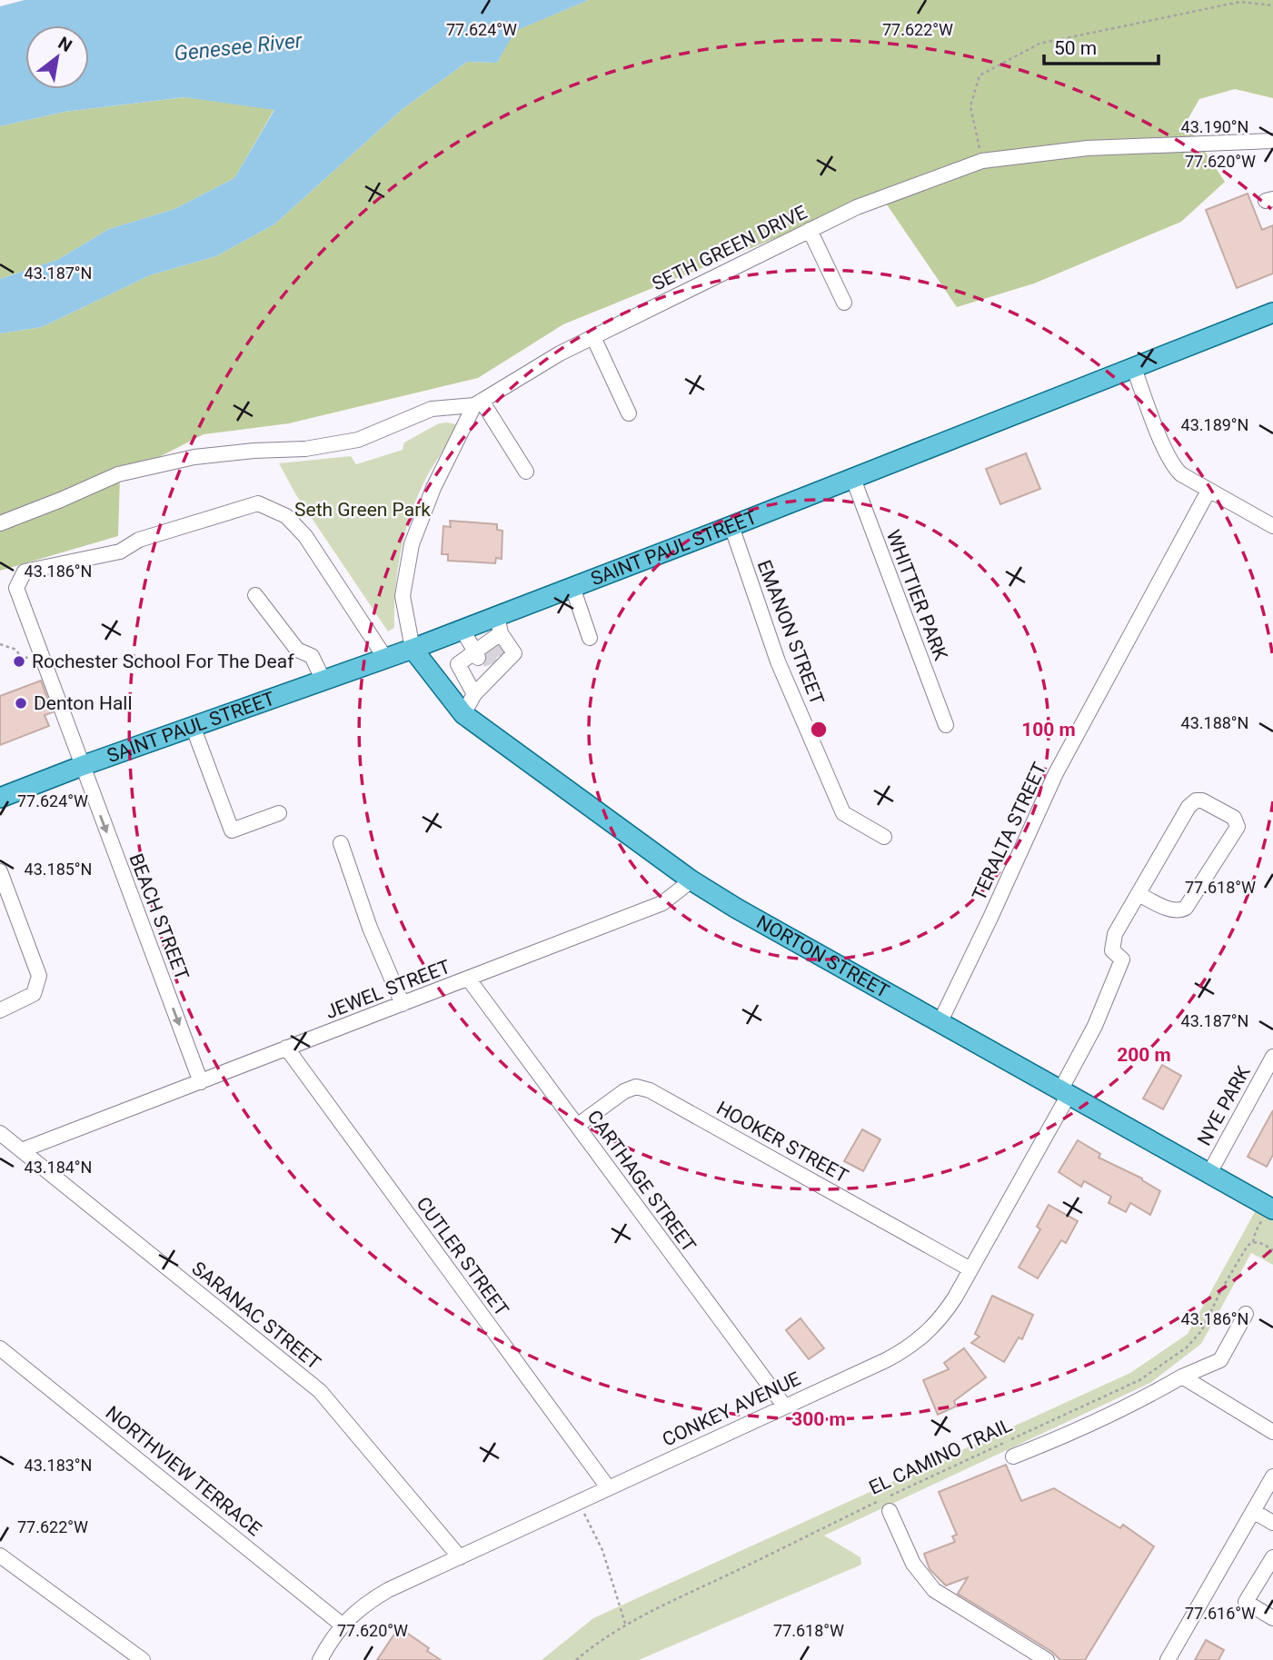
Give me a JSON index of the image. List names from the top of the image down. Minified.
{"streets":{"main road":["SAINT PAUL STREET","NORTON STREET"],"street":["SETH GREEN DRIVE","WHITTIER PARK","EMANON STREET","TERALTA STREET","BEACH STREET","JEWEL STREET","NYE PARK","HOOKER STREET","CARTHAGE STREET","CUTLER STREET","SARANAC STREET","CONKEY AVENUE","NORTHVIEW TERRACE"],"path":["EL CAMINO TRAIL"]},"crossings":[["SAINT PAUL STREET","WHITTIER PARK"],["SAINT PAUL STREET","EMANON STREET"],["SAINT PAUL STREET","BEACH STREET"],["SAINT PAUL STREET","NORTON STREET"],["TERALTA STREET","NORTON STREET"],["BEACH STREET","JEWEL STREET"],["NORTON STREET","JEWEL STREET"],["NORTON STREET","NYE PARK"],["NORTON STREET","CONKEY AVENUE"],["NORTON STREET","EL CAMINO TRAIL"],["JEWEL STREET","CARTHAGE STREET"],["JEWEL STREET","CUTLER STREET"],["JEWEL STREET","SARANAC STREET"],["HOOKER STREET","CARTHAGE STREET"],["HOOKER STREET","CONKEY AVENUE"],["CARTHAGE STREET","CONKEY AVENUE"],["CUTLER STREET","CONKEY AVENUE"],["SARANAC STREET","CONKEY AVENUE"],["CONKEY AVENUE","NORTHVIEW TERRACE"]],"water":["Genesee River"],"parks":["Seth Green Park"],"places":["Rochester School For The Deaf","Denton Hall"],"scale_bar":"50 m","north":"top right","coordinates":["77.624°W","77.622°W","43.190°N","77.620°W","43.187°N","43.189°N","43.186°N","43.188°N","43.185°N","77.618°W","43.184°N","43.183°N","77.616°W"],"rings":["100 m","200 m","300 m"]}
